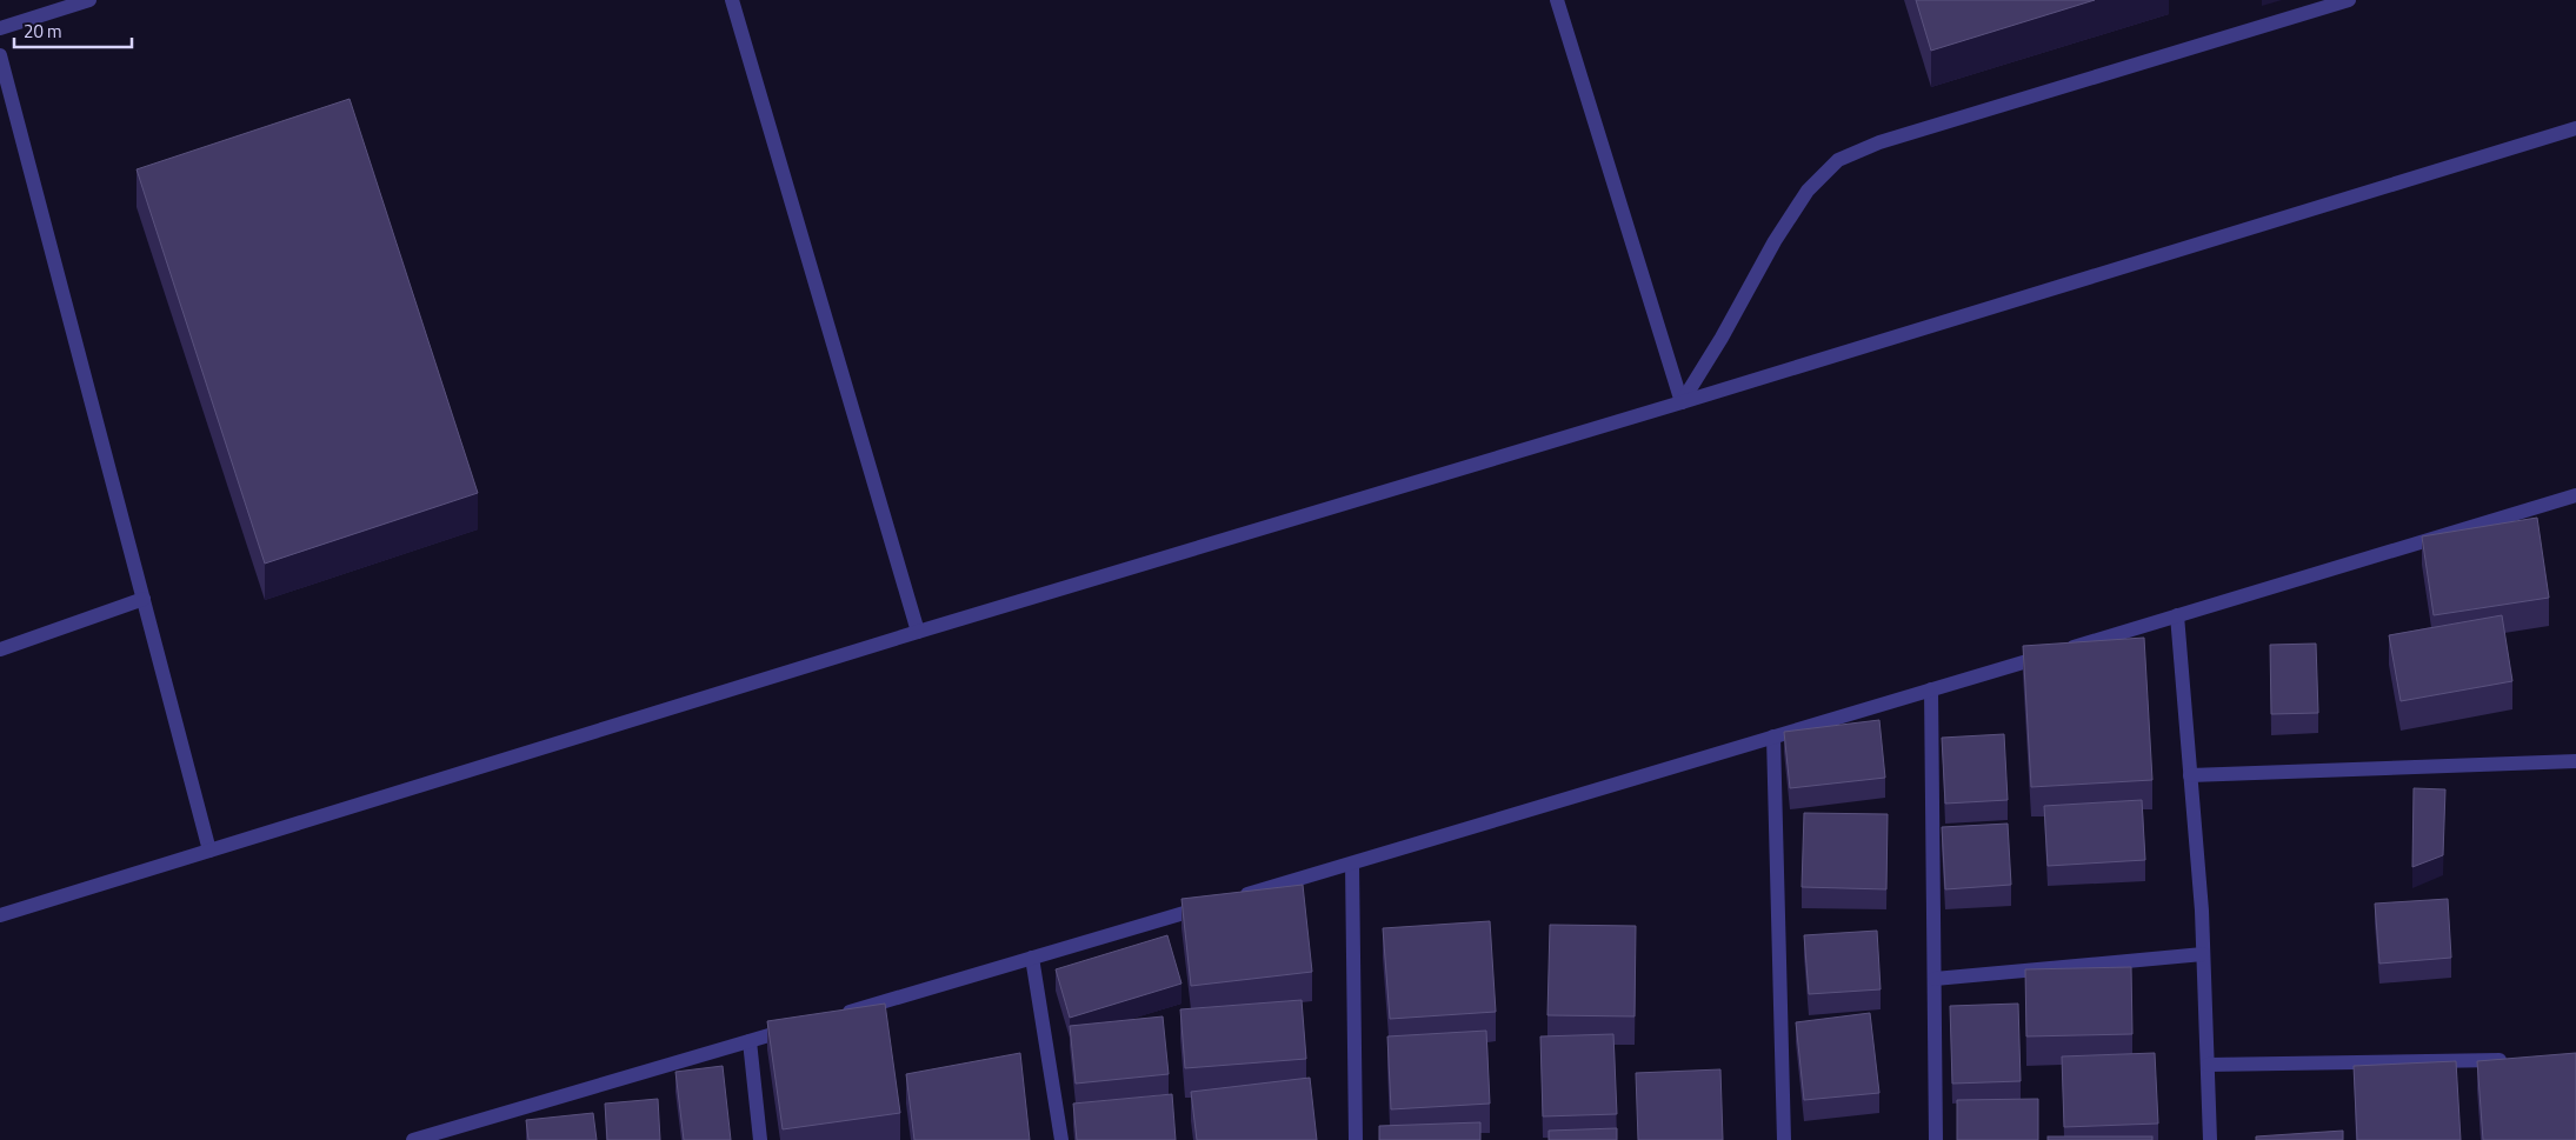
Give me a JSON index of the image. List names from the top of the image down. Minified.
{"scale_bar":"20 m"}
